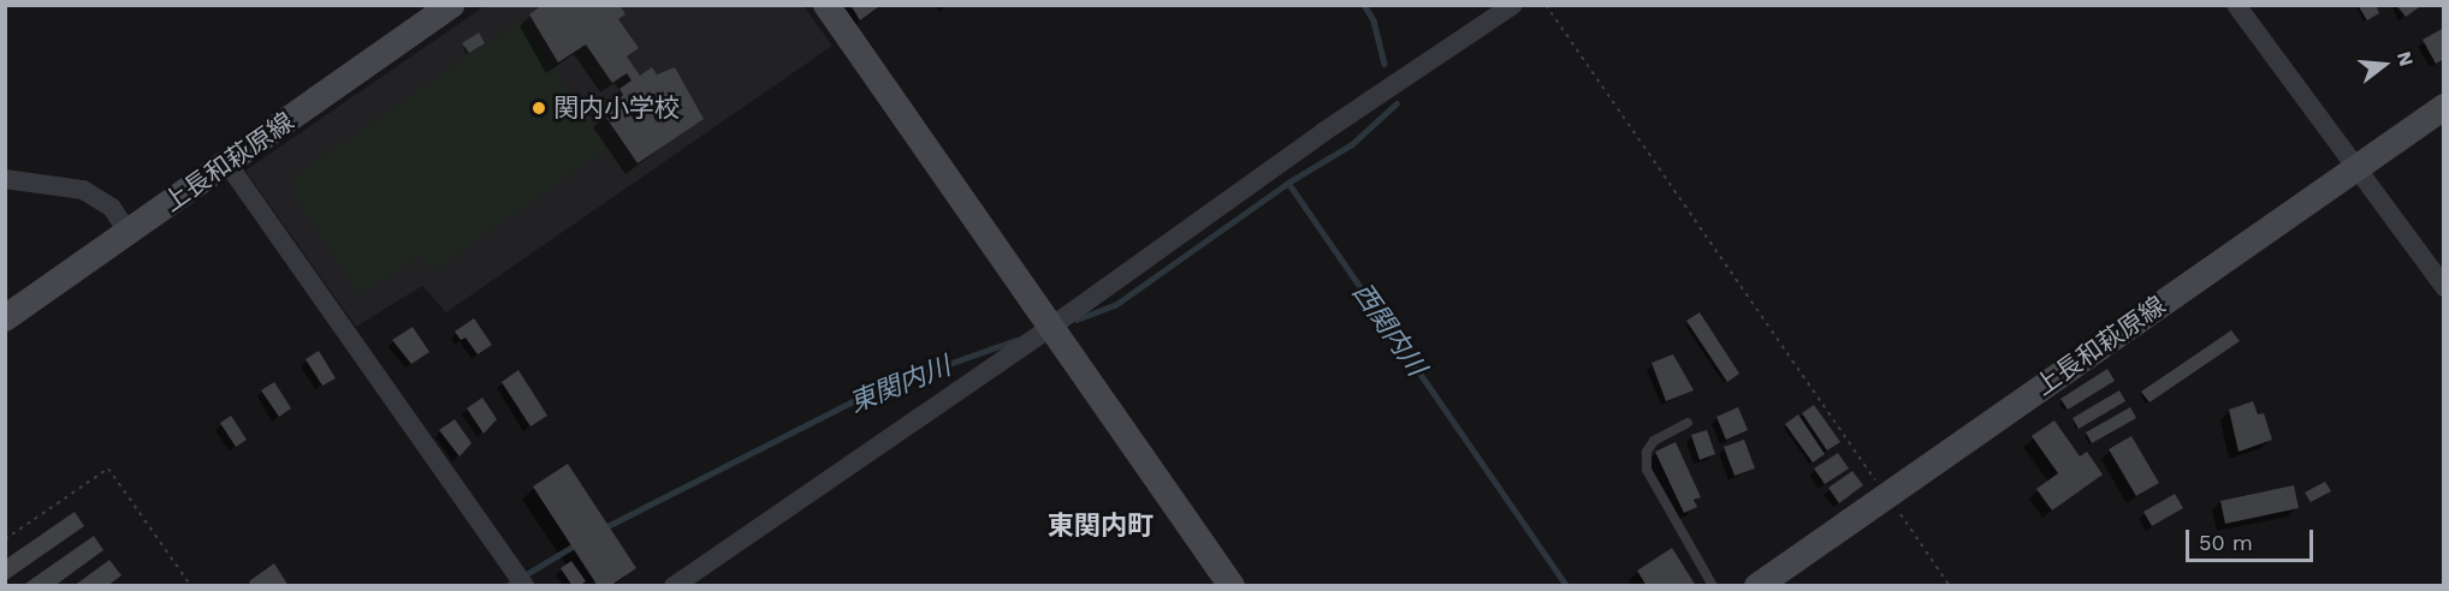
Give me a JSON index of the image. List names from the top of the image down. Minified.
{"streets":{"main road":["上長和萩原線"]},"districts":["東関内町"],"water":["西関内川","東関内川"],"places":["関内小学校"],"scale_bar":"50 m","north":"right"}
